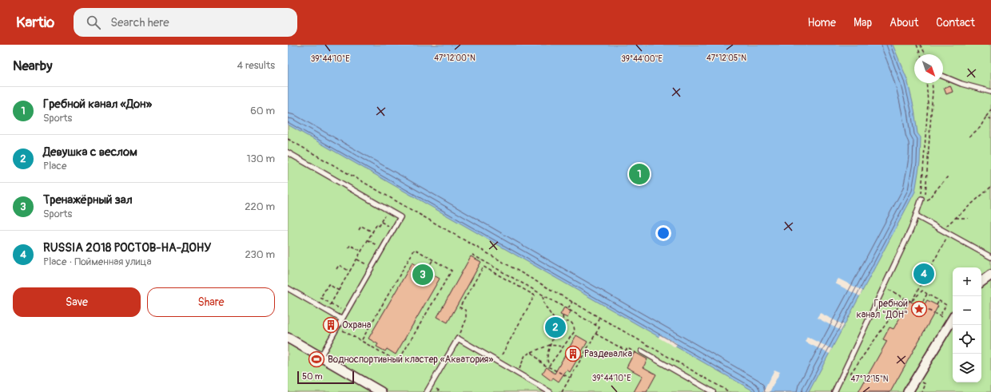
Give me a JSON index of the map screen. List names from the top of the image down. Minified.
{"places":{"place":["Гребной канал \"ДОН\""],"building":["Охрана","Раздевалка"],"sports":["Водноспортивный кластер «Акватория»"]},"scale_bar":"50 m","north":"bottom right","page":{"header":"Kartio","search":"Search here","nav":["Home","Map","About","Contact"],"heading":["Nearby","4 results"],"list":[{"mark":"1","name":"Гребной канал «Дон»","note":"Sports","value":"60 m"},{"mark":"2","name":"Девушка с веслом","note":"Place","value":"130 m"},{"mark":"3","name":"Тренажёрный зал","note":"Sports","value":"220 m"},{"mark":"4","name":"RUSSIA 2018 РОСТОВ-НА-ДОНУ","note":"Place · Пойменная улица","value":"230 m"}],"pins":["1","4","3","2"],"map_buttons":["+","−"],"buttons":["Save","Share"],"scale":"50 m"},"coordinates":["47°12'00\"N","47°12'05\"N","39°44'10\"E","39°44'00\"E","47°12'15\"N"]}
